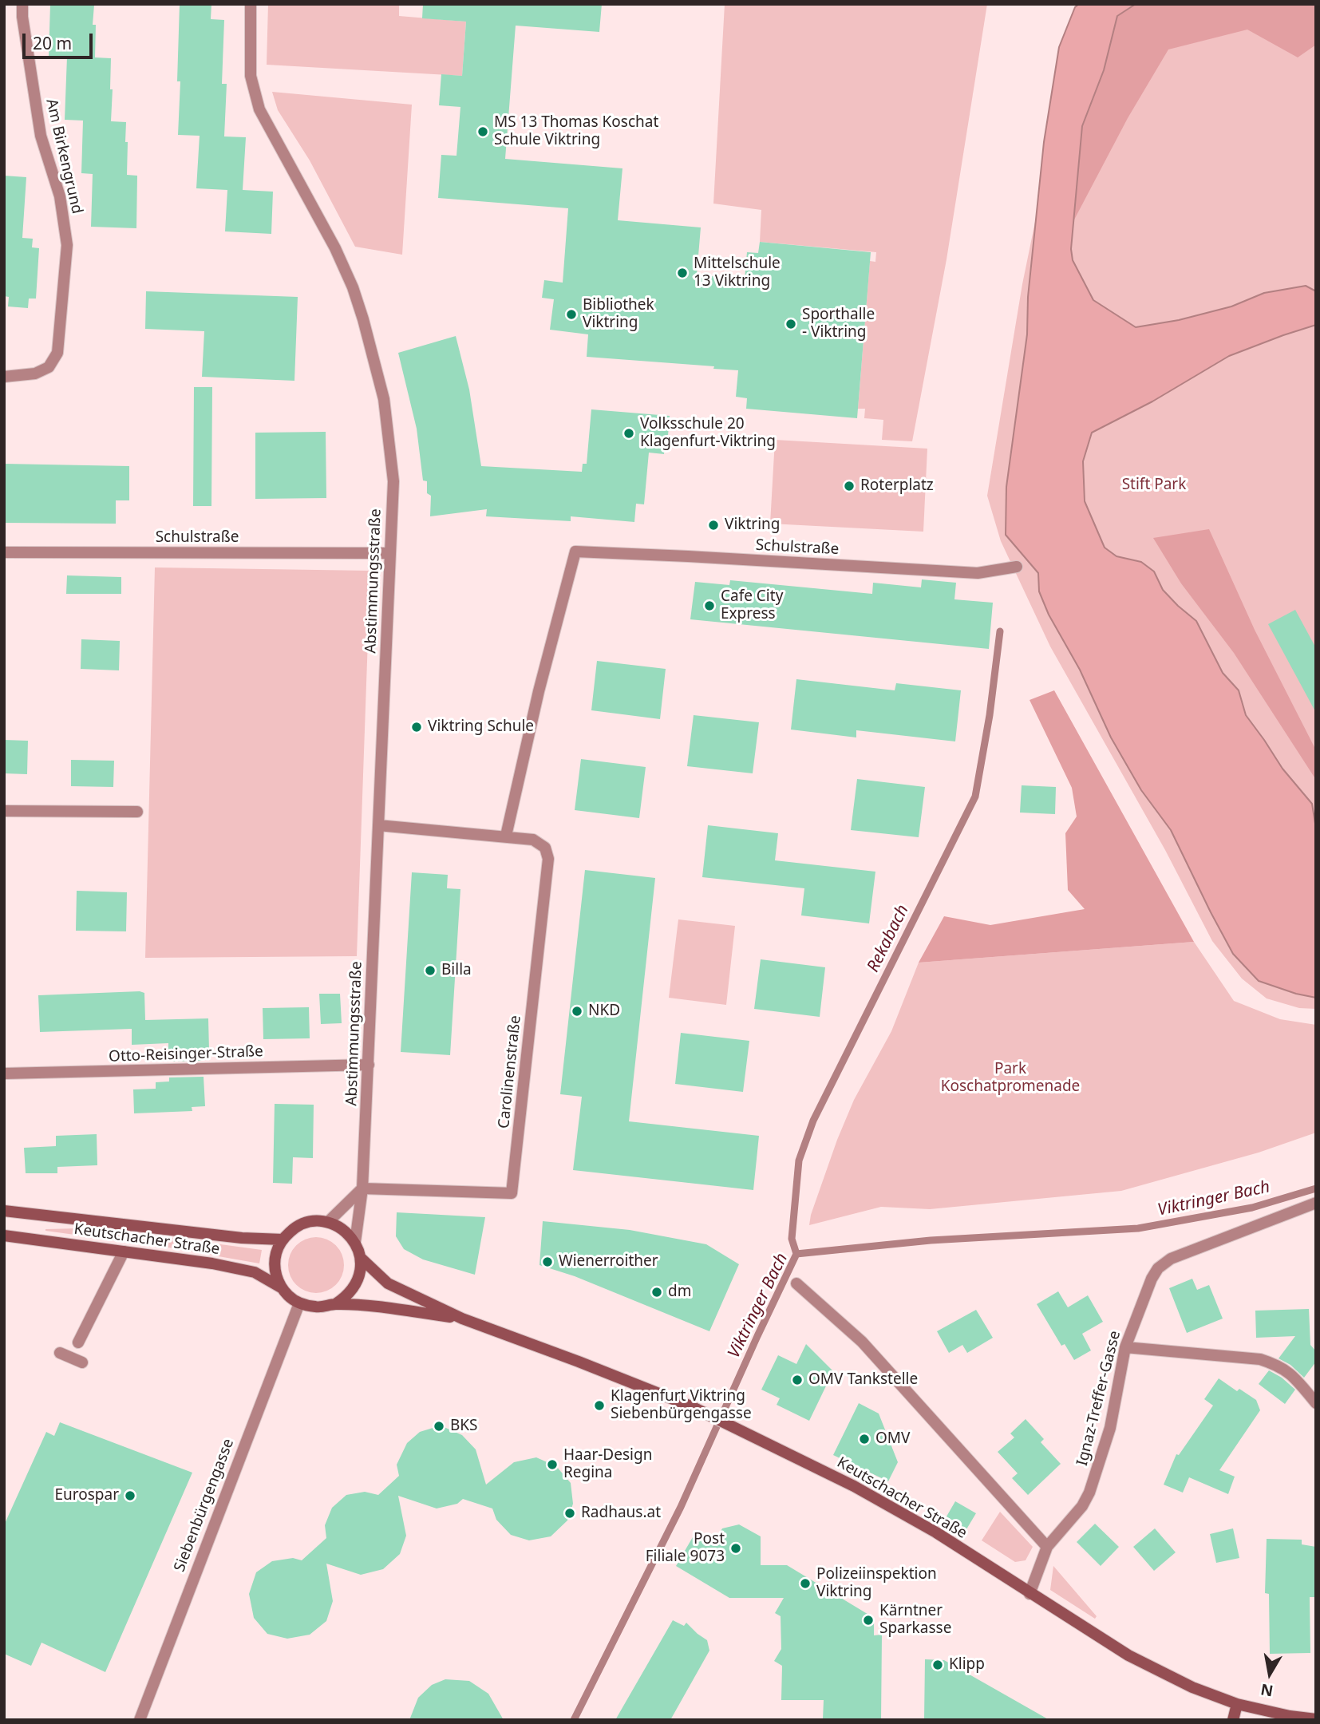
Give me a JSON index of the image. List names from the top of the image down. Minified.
{"streets":{"main road":["Keutschacher Straße"],"street":["Am Birkengrund","Schulstraße","Abstimmungsstraße","Otto-Reisinger-Straße","Carolinenstraße","Ignaz-Treffer-Gasse","Siebenbürgengasse"]},"crossings":[["Schulstraße","Abstimmungsstraße"],["Schulstraße","Carolinenstraße"],["Abstimmungsstraße","Otto-Reisinger-Straße"],["Abstimmungsstraße","Carolinenstraße"],["Abstimmungsstraße","Keutschacher Straße"],["Abstimmungsstraße","Siebenbürgengasse"],["Keutschacher Straße","Ignaz-Treffer-Gasse"],["Keutschacher Straße","Siebenbürgengasse"]],"water":["Rekabach","Viktringer Bach"],"parks":["Stift Park","Park Koschatpromenade"],"places":["MS 13 Thomas Koschat Schule Viktring","Mittelschule 13 Viktring","Bibliothek Viktring","Sporthalle - Viktring","Volksschule 20 Klagenfurt-Viktring","Roterplatz","Viktring","Cafe City Express","Viktring Schule","Billa","NKD","Wienerroither","dm","OMV Tankstelle","Klagenfurt Viktring Siebenbürgengasse","BKS","OMV","Haar-Design Regina","Eurospar","Radhaus.at","Post Filiale 9073","Polizeiinspektion Viktring","Kärntner Sparkasse","Klipp"],"scale_bar":"20 m","north":"bottom"}
